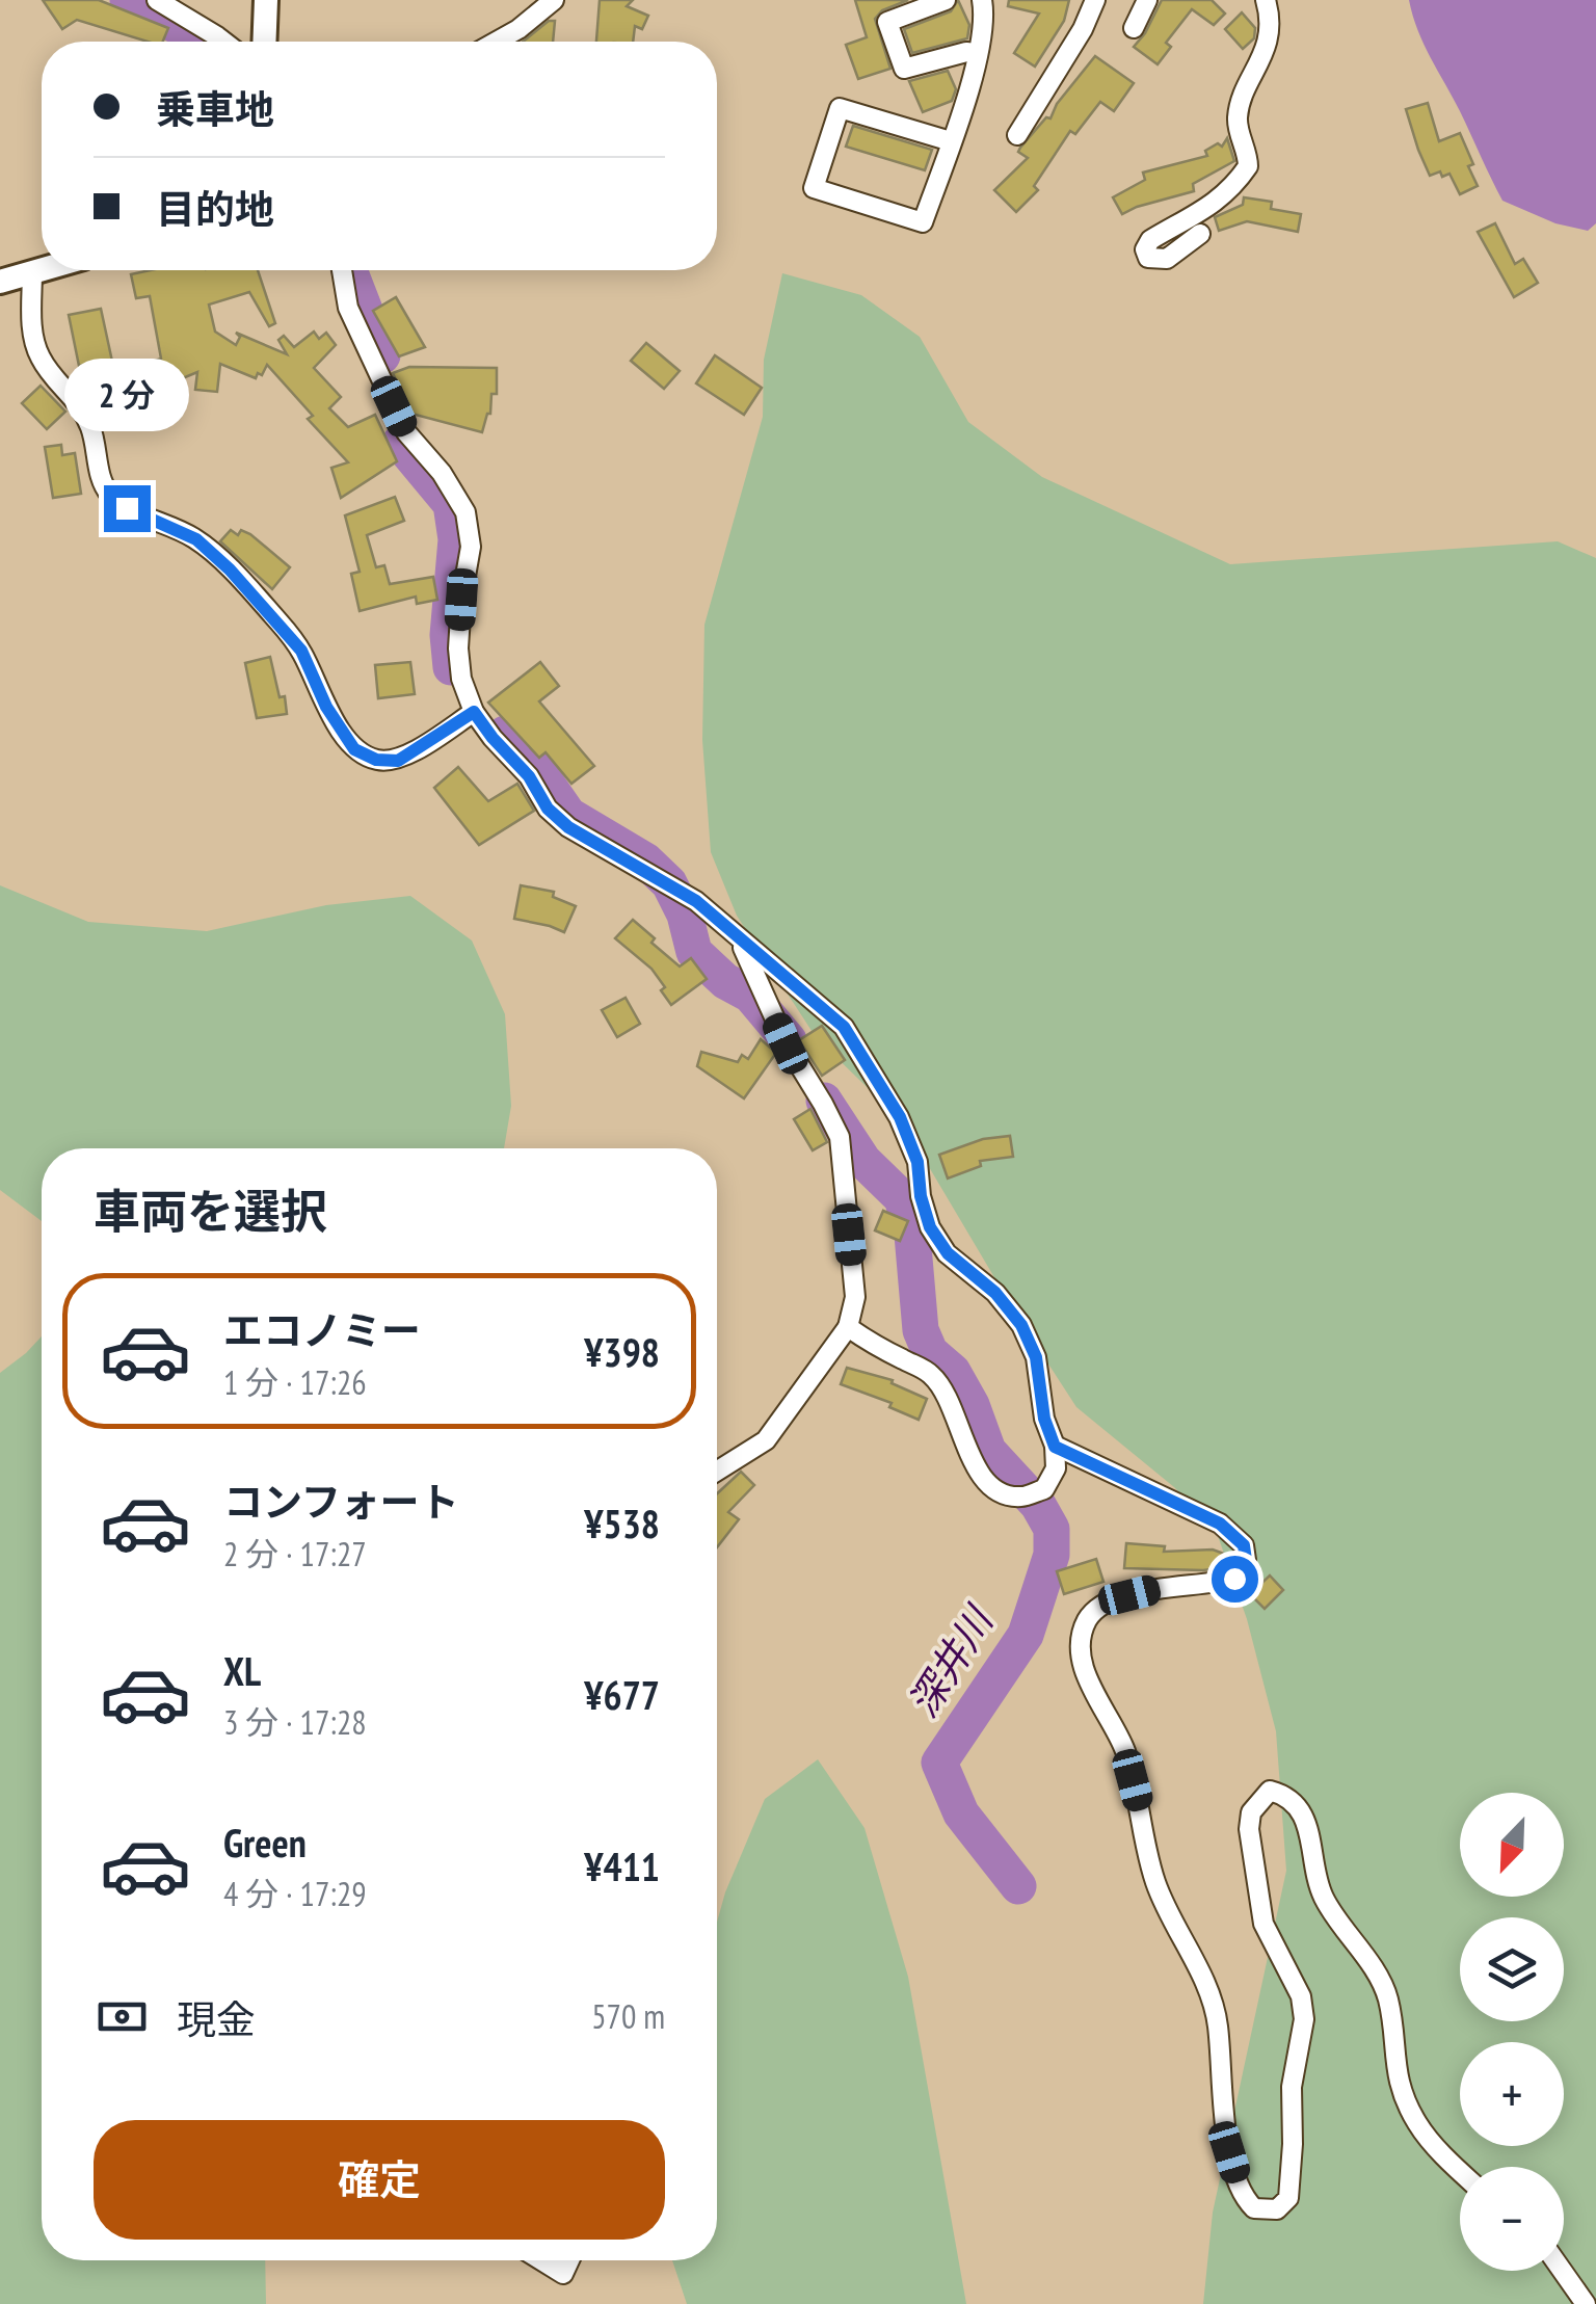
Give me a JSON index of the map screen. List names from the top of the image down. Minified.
{"water":["深井川"],"north":"bottom left","page":{"banner":["乗車地","目的地"],"bubble":"2 分","heading":"車両を選択","list":[{"name":"エコノミー","note":"1 分 · 17:26","value":"¥398"},{"name":"コンフォート","note":"2 分 · 17:27","value":"¥538"},{"name":"XL","note":"3 分 · 17:28","value":"¥677"},{"name":"Green","note":"4 分 · 17:29","value":"¥411"}],"map_buttons":["+","−"],"pay":["現金","570 m"],"buttons":"確定"}}
